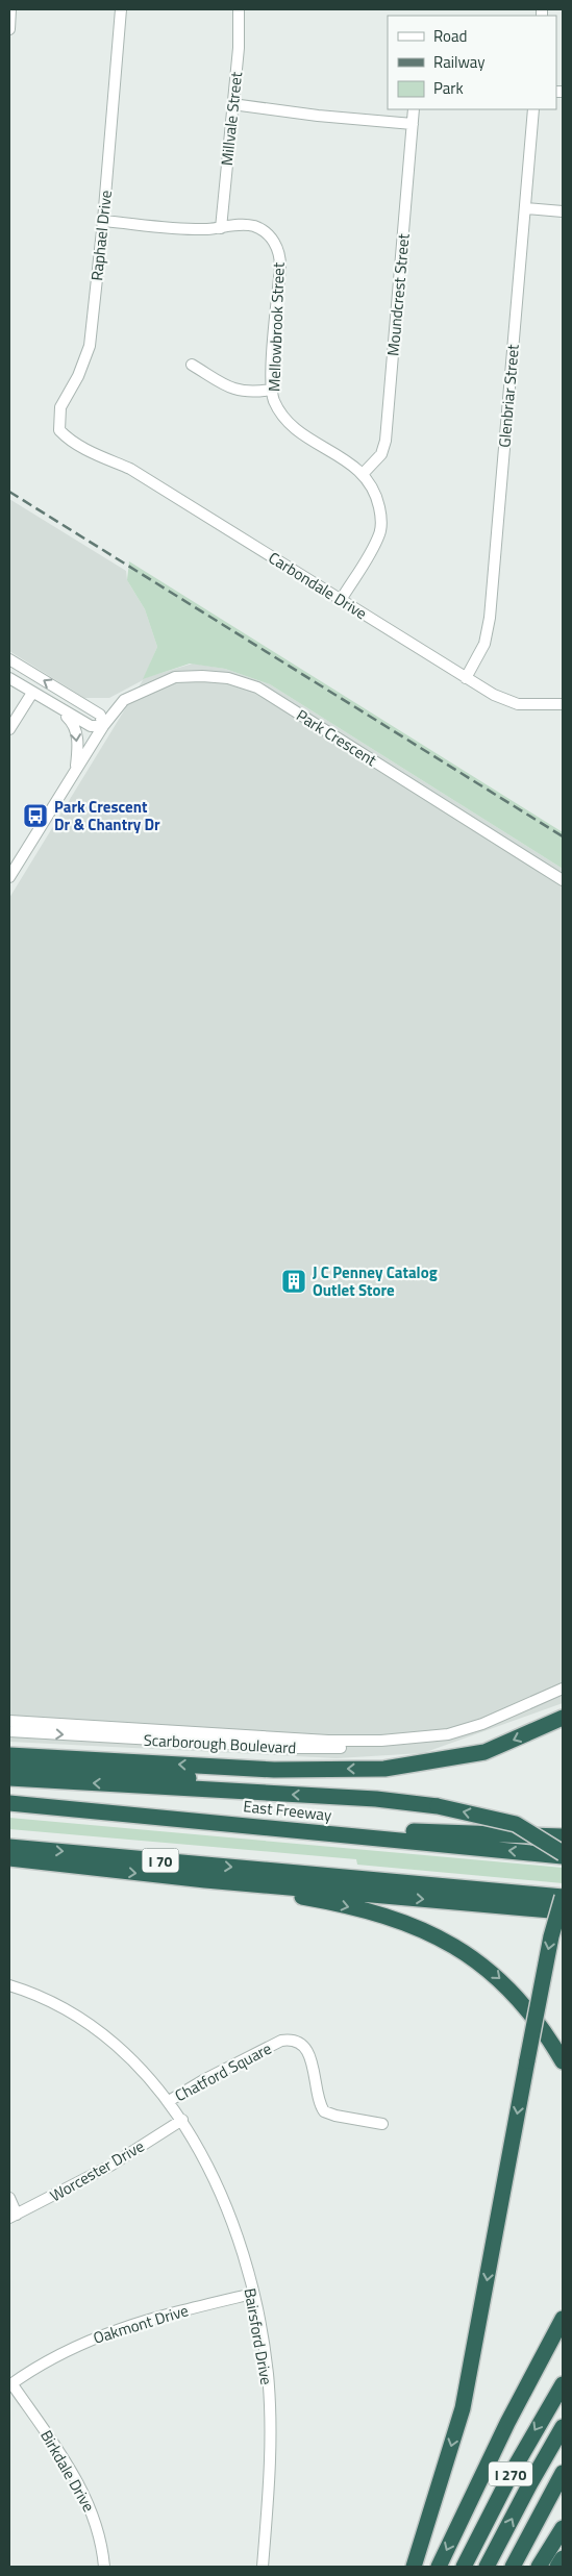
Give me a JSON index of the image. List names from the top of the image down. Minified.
{"streets":{"highway":["East Freeway","I 70","I 270"],"street":["Millvale Street","Raphael Drive","Moundcrest Street","Mellowbrook Street","Glenbriar Street","Carbondale Drive","Park Crescent","Scarborough Boulevard","Chatford Square","Worcester Drive","Oakmont Drive","Bairsford Drive","Birkdale Drive"]},"crossings":[["Millvale Street","Mellowbrook Street"],["Raphael Drive","Mellowbrook Street"],["Raphael Drive","Carbondale Drive"],["Moundcrest Street","Mellowbrook Street"],["Mellowbrook Street","Carbondale Drive"],["Glenbriar Street","Carbondale Drive"],["Chatford Square","Bairsford Drive"],["Worcester Drive","Bairsford Drive"],["Oakmont Drive","Bairsford Drive"],["Oakmont Drive","Birkdale Drive"]],"places":{"bus stop":["Park Crescent Dr & Chantry Dr"],"building":["J C Penney Catalog Outlet Store"]},"legend":["Road","Railway","Park"]}
